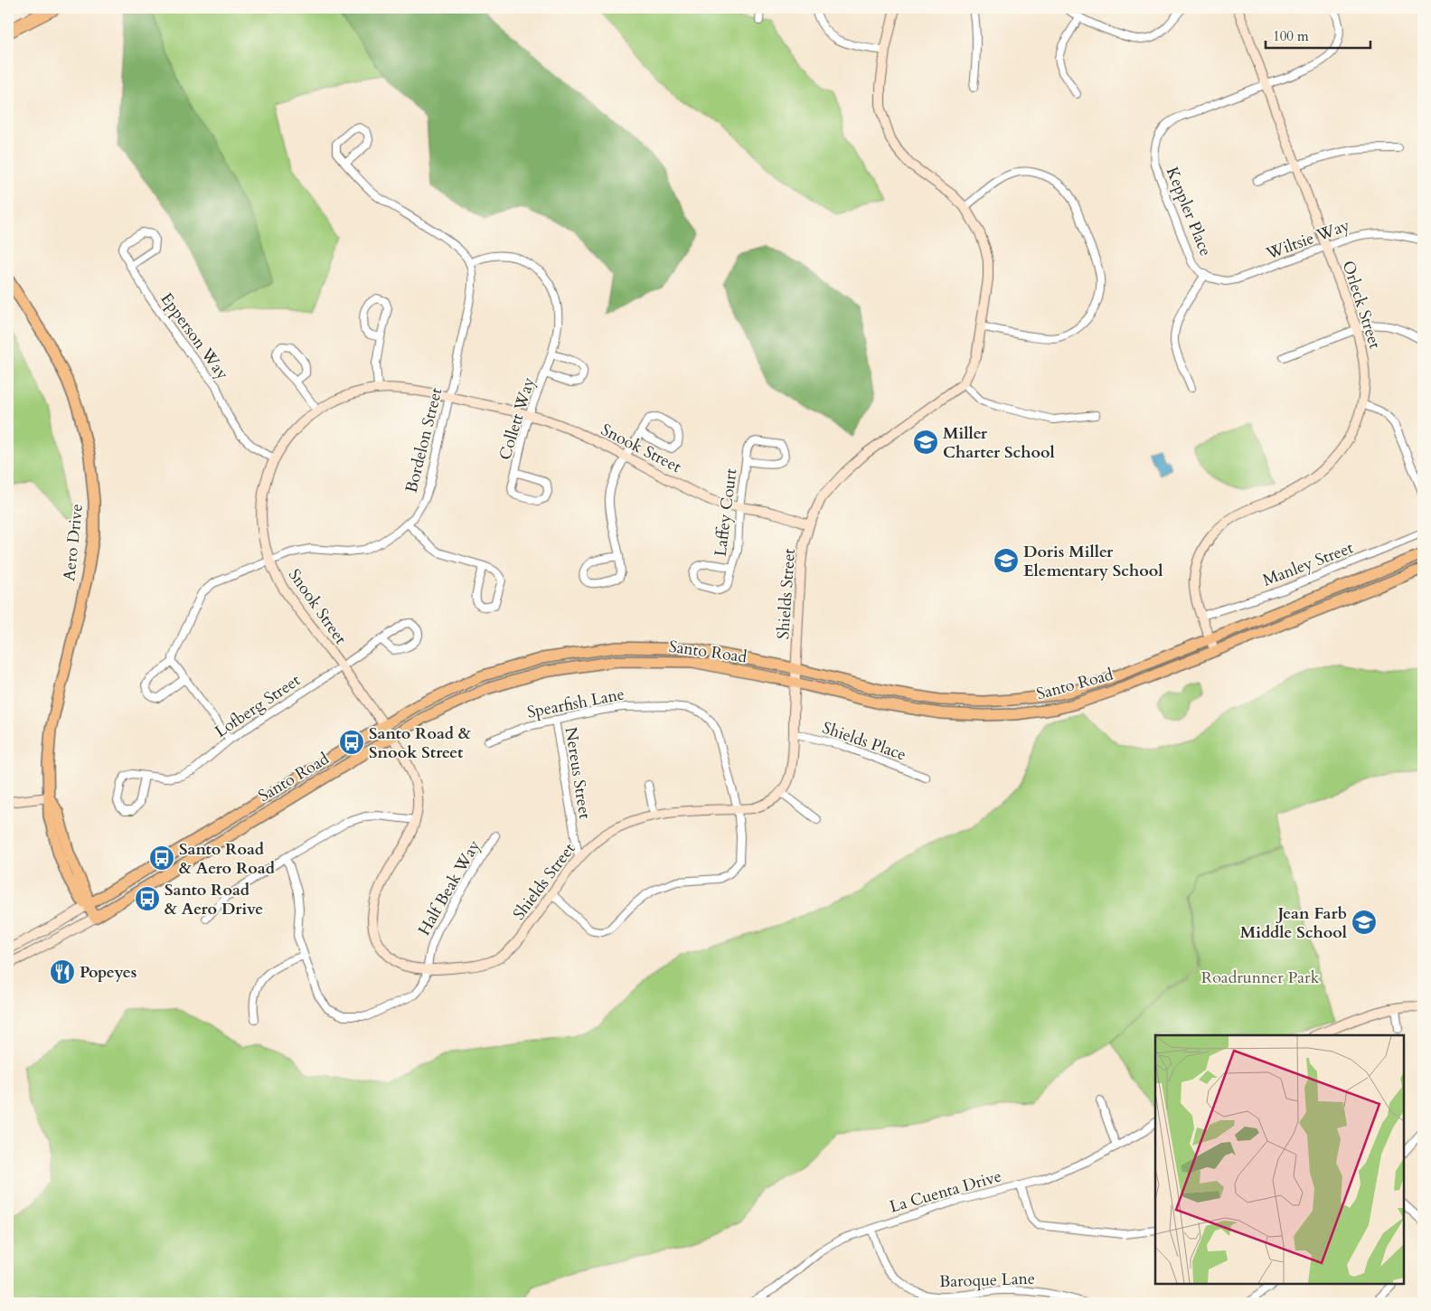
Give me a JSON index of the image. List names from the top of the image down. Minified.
{"streets":{"main road":["Aero Drive","Santo Road"],"street":["Keppler Place","Wiltsie Way","Orleck Street","Epperson Way","Collett Way","Bordelon Street","Snook Street","Laffey Court","Manley Street","Shields Street","Spearfish Lane","Lofberg Street","Shields Place","Nereus Street","Half Beak Way","La Cuenta Drive","Baroque Lane"]},"crossings":[["Keppler Place","Wiltsie Way"],["Keppler Place","Orleck Street"],["Wiltsie Way","Orleck Street"],["Orleck Street","Manley Street"],["Orleck Street","Santo Road"],["Epperson Way","Snook Street"],["Collett Way","Bordelon Street"],["Collett Way","Snook Street"],["Bordelon Street","Snook Street"],["Snook Street","Laffey Court"],["Snook Street","Shields Street"],["Snook Street","Santo Road"],["Snook Street","Lofberg Street"],["Snook Street","Half Beak Way"],["Aero Drive","Santo Road"],["Shields Street","Santo Road"],["Shields Street","Spearfish Lane"],["Shields Street","Shields Place"],["Shields Street","Nereus Street"],["Shields Street","Half Beak Way"],["Spearfish Lane","Nereus Street"],["La Cuenta Drive","Baroque Lane"]],"parks":["Roadrunner Park"],"places":{"school or university":["Miller Charter School","Doris Miller Elementary School","Jean Farb Middle School"],"bus stop":["Santo Road & Snook Street","Santo Road & Aero Road","Santo Road & Aero Drive"],"restaurant":["Popeyes"]},"scale_bar":"100 m"}
